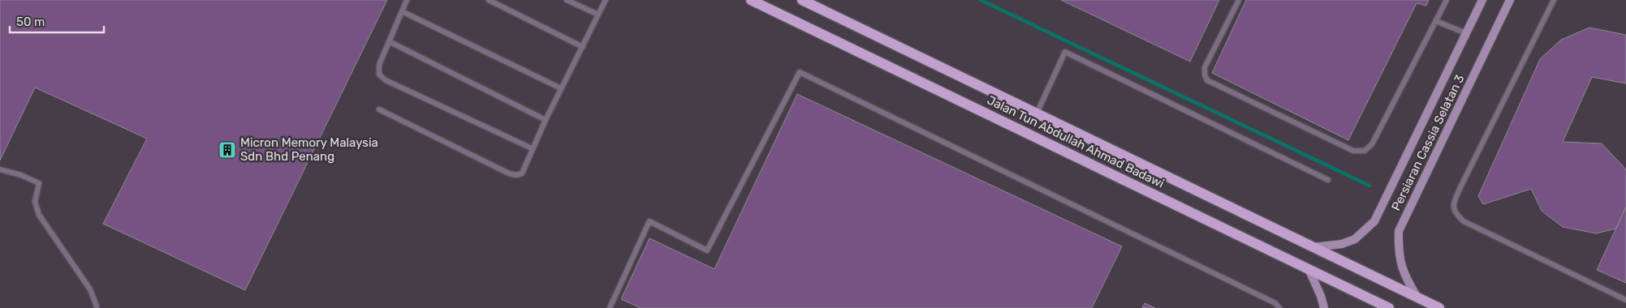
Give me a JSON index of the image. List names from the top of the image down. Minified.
{"streets":{"main road":["Jalan Tun Abdullah Ahmad Badawi"],"street":["Persiaran Cassia Selatan 3"]},"crossings":[["Jalan Tun Abdullah Ahmad Badawi","Persiaran Cassia Selatan 3"]],"places":{"building":["Micron Memory Malaysia Sdn Bhd Penang"]},"scale_bar":"50 m"}
